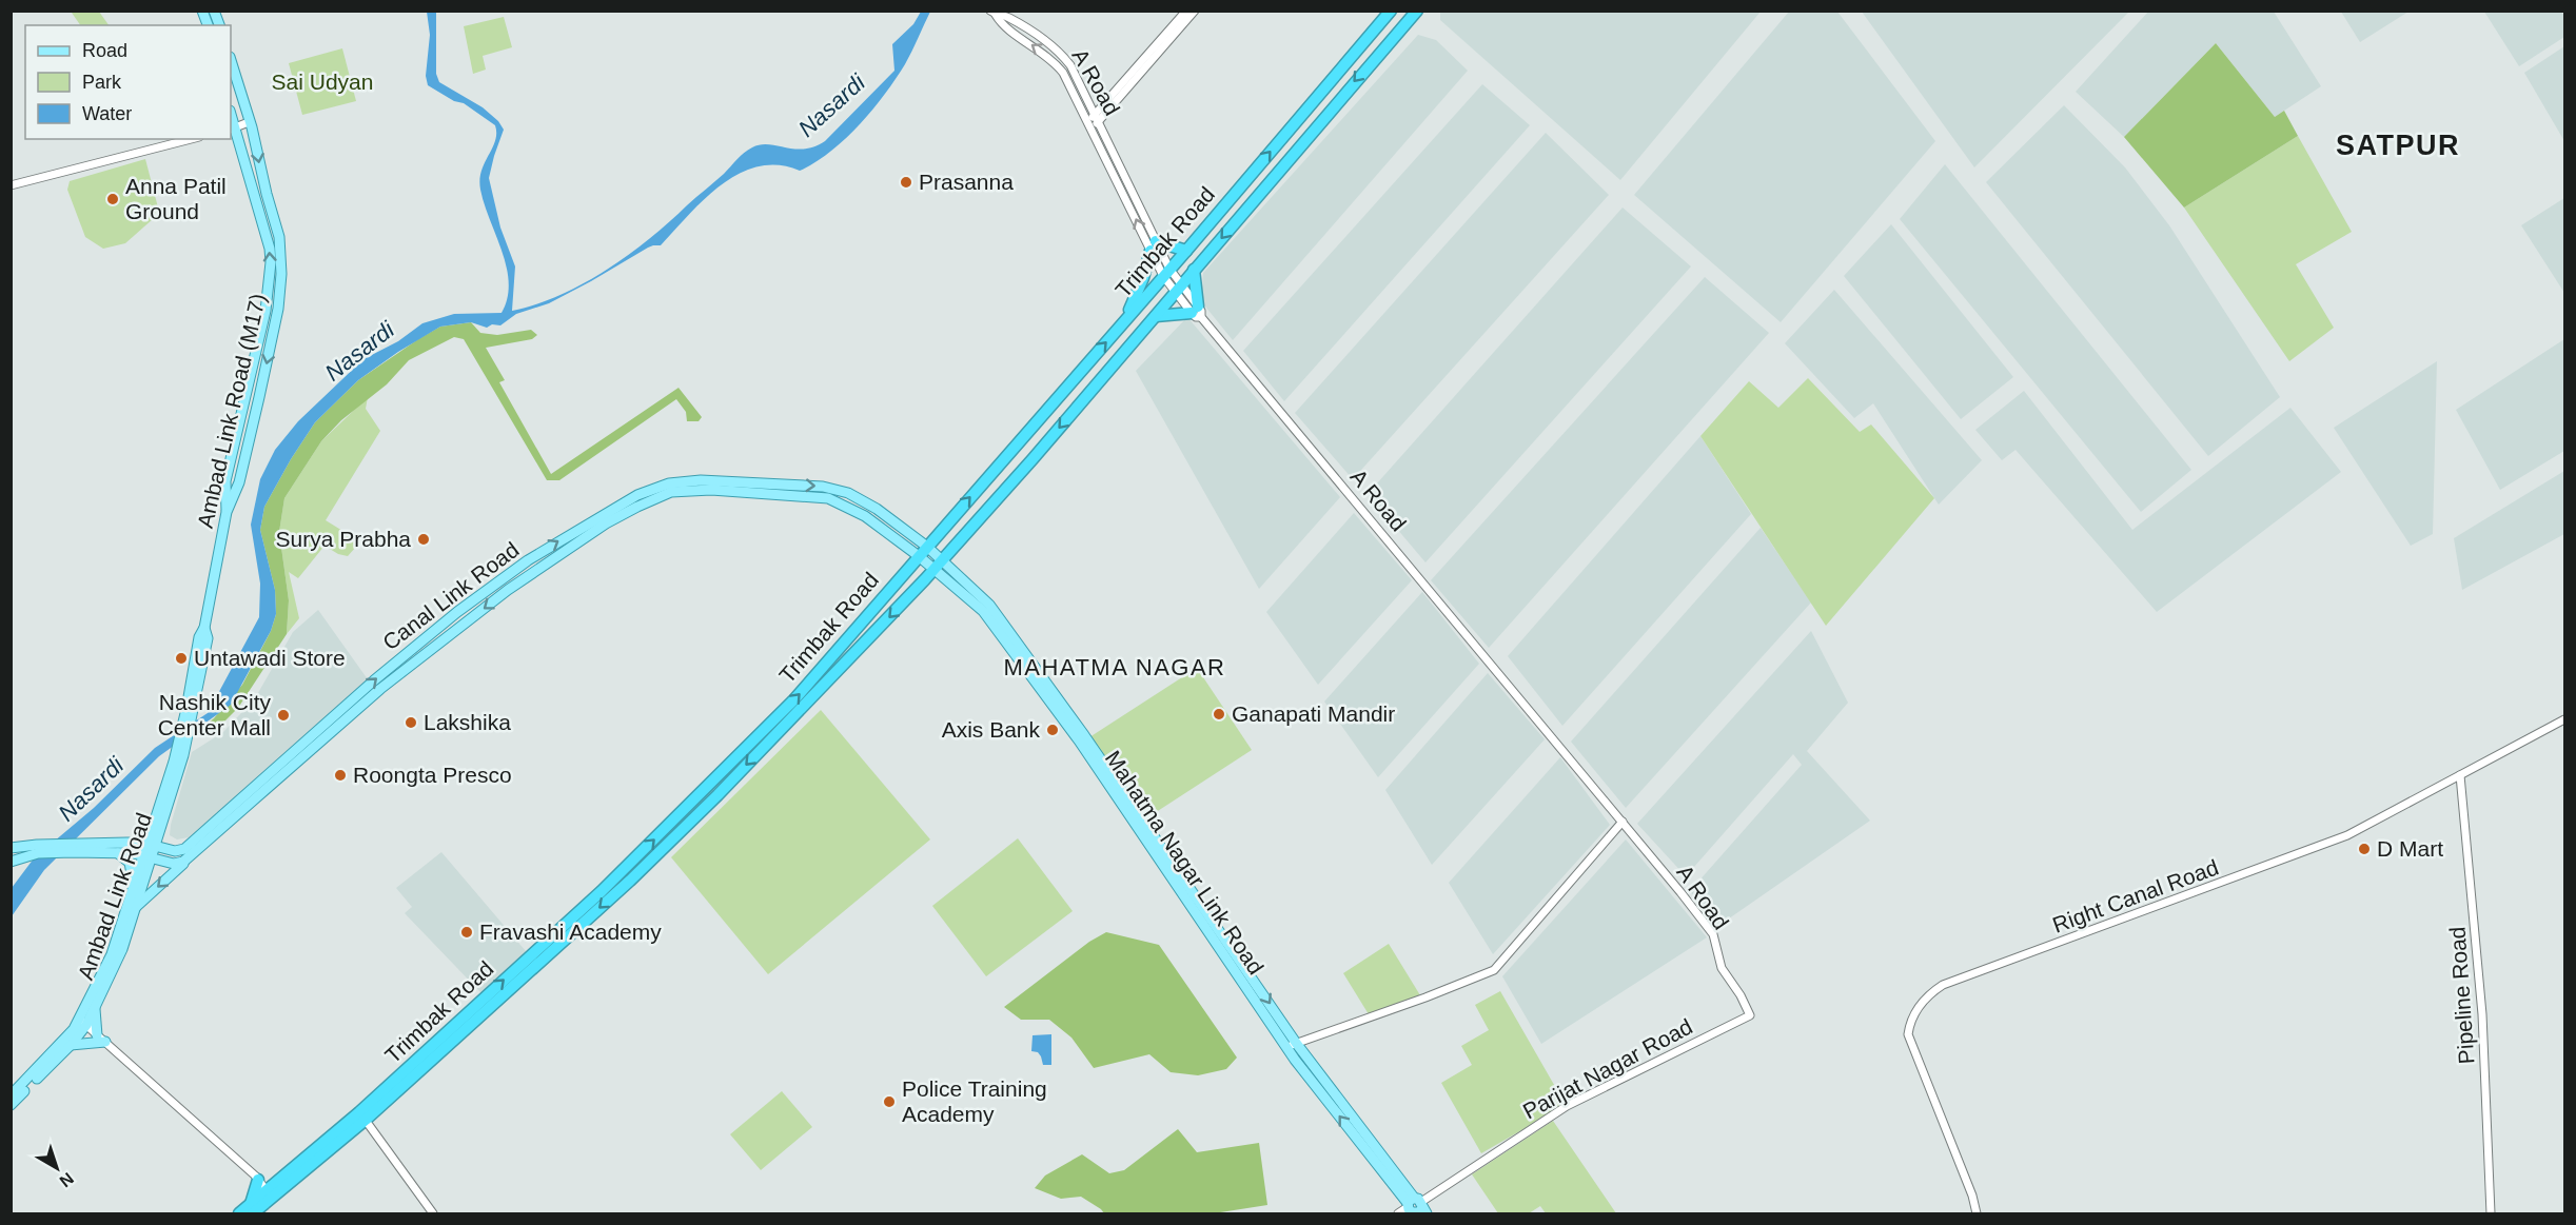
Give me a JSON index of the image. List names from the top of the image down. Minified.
{"streets":{"highway":["Trimbak Road"],"main road":["Ambad Link Road (M17)","Canal Link Road","Mahatma Nagar Link Road","Ambad Link Road"],"street":["A Road","Right Canal Road","Pipeline Road","Parijat Nagar Road"]},"crossings":[["A Road","Trimbak Road"],["A Road","Parijat Nagar Road"],["Trimbak Road","Canal Link Road"],["Trimbak Road","Mahatma Nagar Link Road"],["Ambad Link Road (M17)","Ambad Link Road"],["Canal Link Road","Mahatma Nagar Link Road"],["Canal Link Road","Ambad Link Road"],["Mahatma Nagar Link Road","Parijat Nagar Road"],["Right Canal Road","Pipeline Road"]],"districts":["SATPUR","MAHATMA NAGAR"],"water":["Nasardi"],"parks":["Sai Udyan"],"places":["Prasanna","Anna Patil Ground","Surya Prabha","Untawadi Store","Ganapati Mandir","Nashik City Center Mall","Lakshika","Axis Bank","Roongta Presco","D Mart","Fravashi Academy","Police Training Academy"],"legend":["Road","Park","Water"],"north":"bottom right"}
